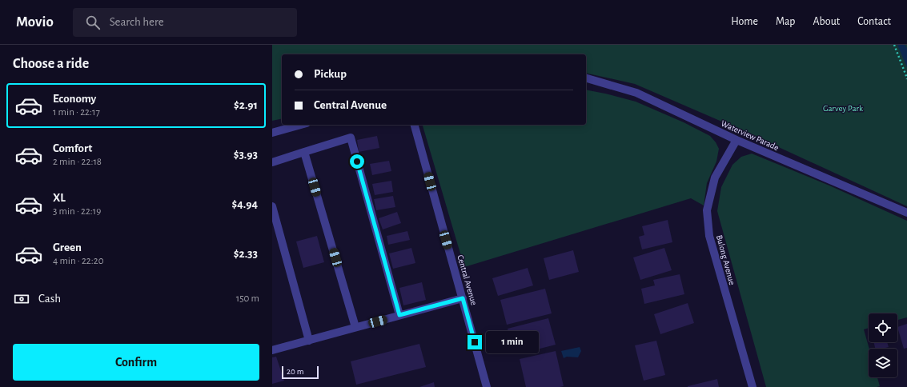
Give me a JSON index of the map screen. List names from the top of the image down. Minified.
{"streets":{"street":["Waterview Parade","Bulong Avenue","Central Avenue"]},"crossings":[["Waterview Parade","Bulong Avenue"]],"parks":["Garvey Park"],"scale_bar":"20 m","page":{"header":"Movio","search":"Search here","nav":["Home","Map","About","Contact"],"heading":"Choose a ride","banner":["Pickup","Central Avenue"],"list":[{"name":"Economy","note":"1 min · 22:17","value":"$2.91"},{"name":"Comfort","note":"2 min · 22:18","value":"$3.93"},{"name":"XL","note":"3 min · 22:19","value":"$4.94"},{"name":"Green","note":"4 min · 22:20","value":"$2.33"}],"pay":["Cash","150 m"],"bubble":"1 min","buttons":"Confirm","scale":"20 m"}}
